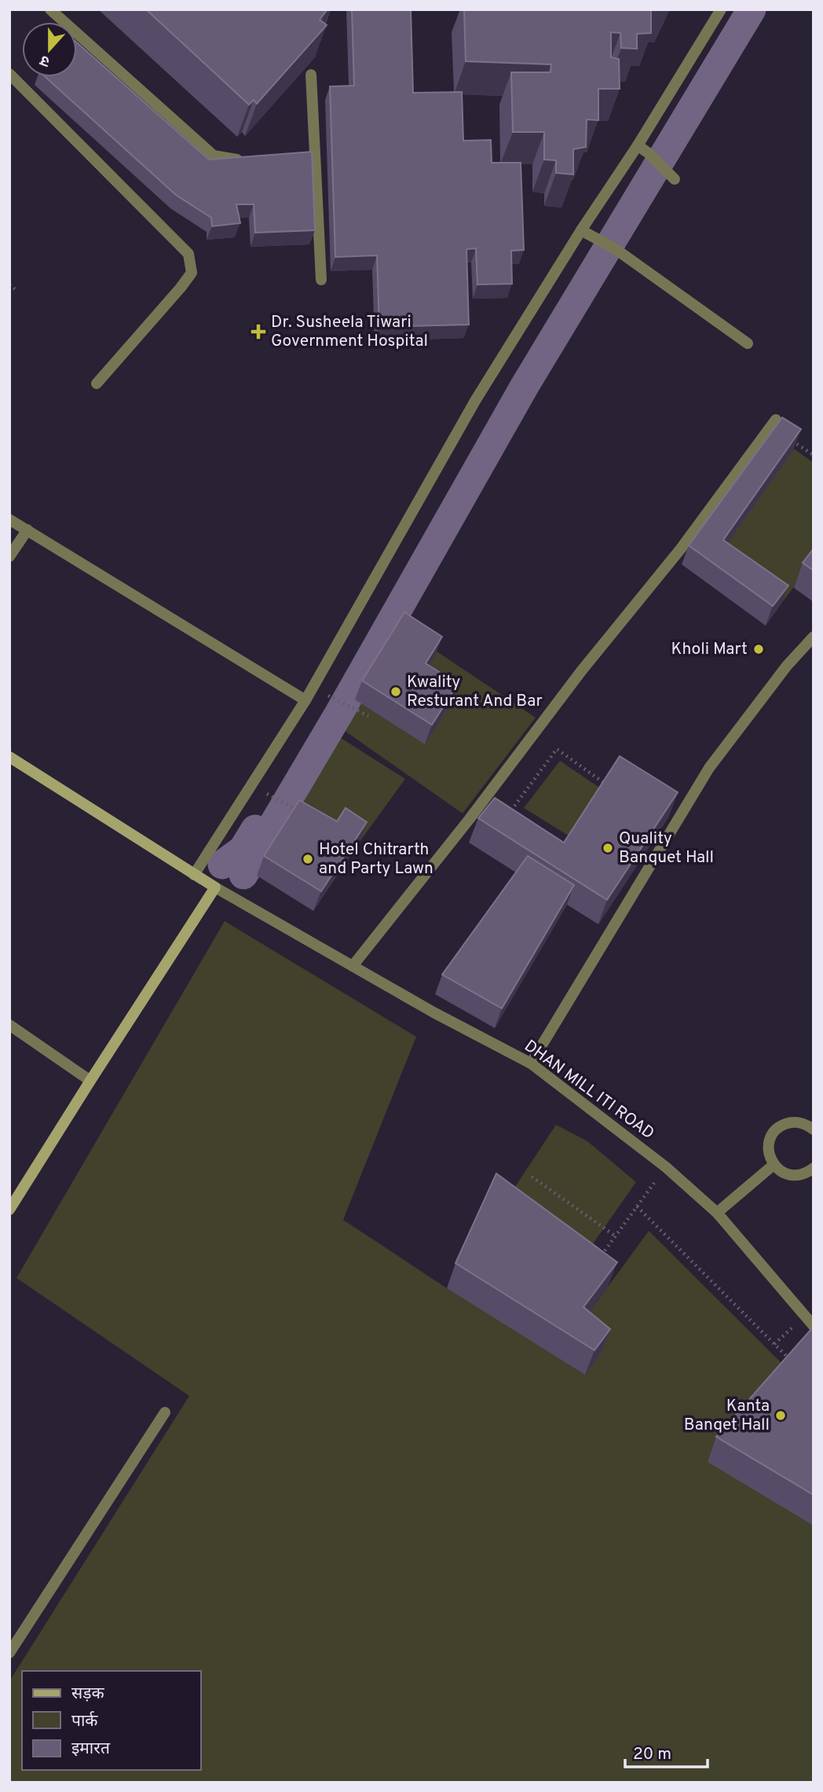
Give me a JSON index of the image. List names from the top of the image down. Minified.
{"streets":{"street":["DHAN MILL ITI ROAD"]},"places":{"health":["Dr. Susheela Tiwari Government Hospital"],"other":["Kholi Mart","Kwality Resturant And Bar","Quality Banquet Hall","Hotel Chitrarth and Party Lawn","Kanta Banqet Hall"]},"legend":["सड़क","पार्क","इमारत"],"scale_bar":"20 m","north":"bottom"}
